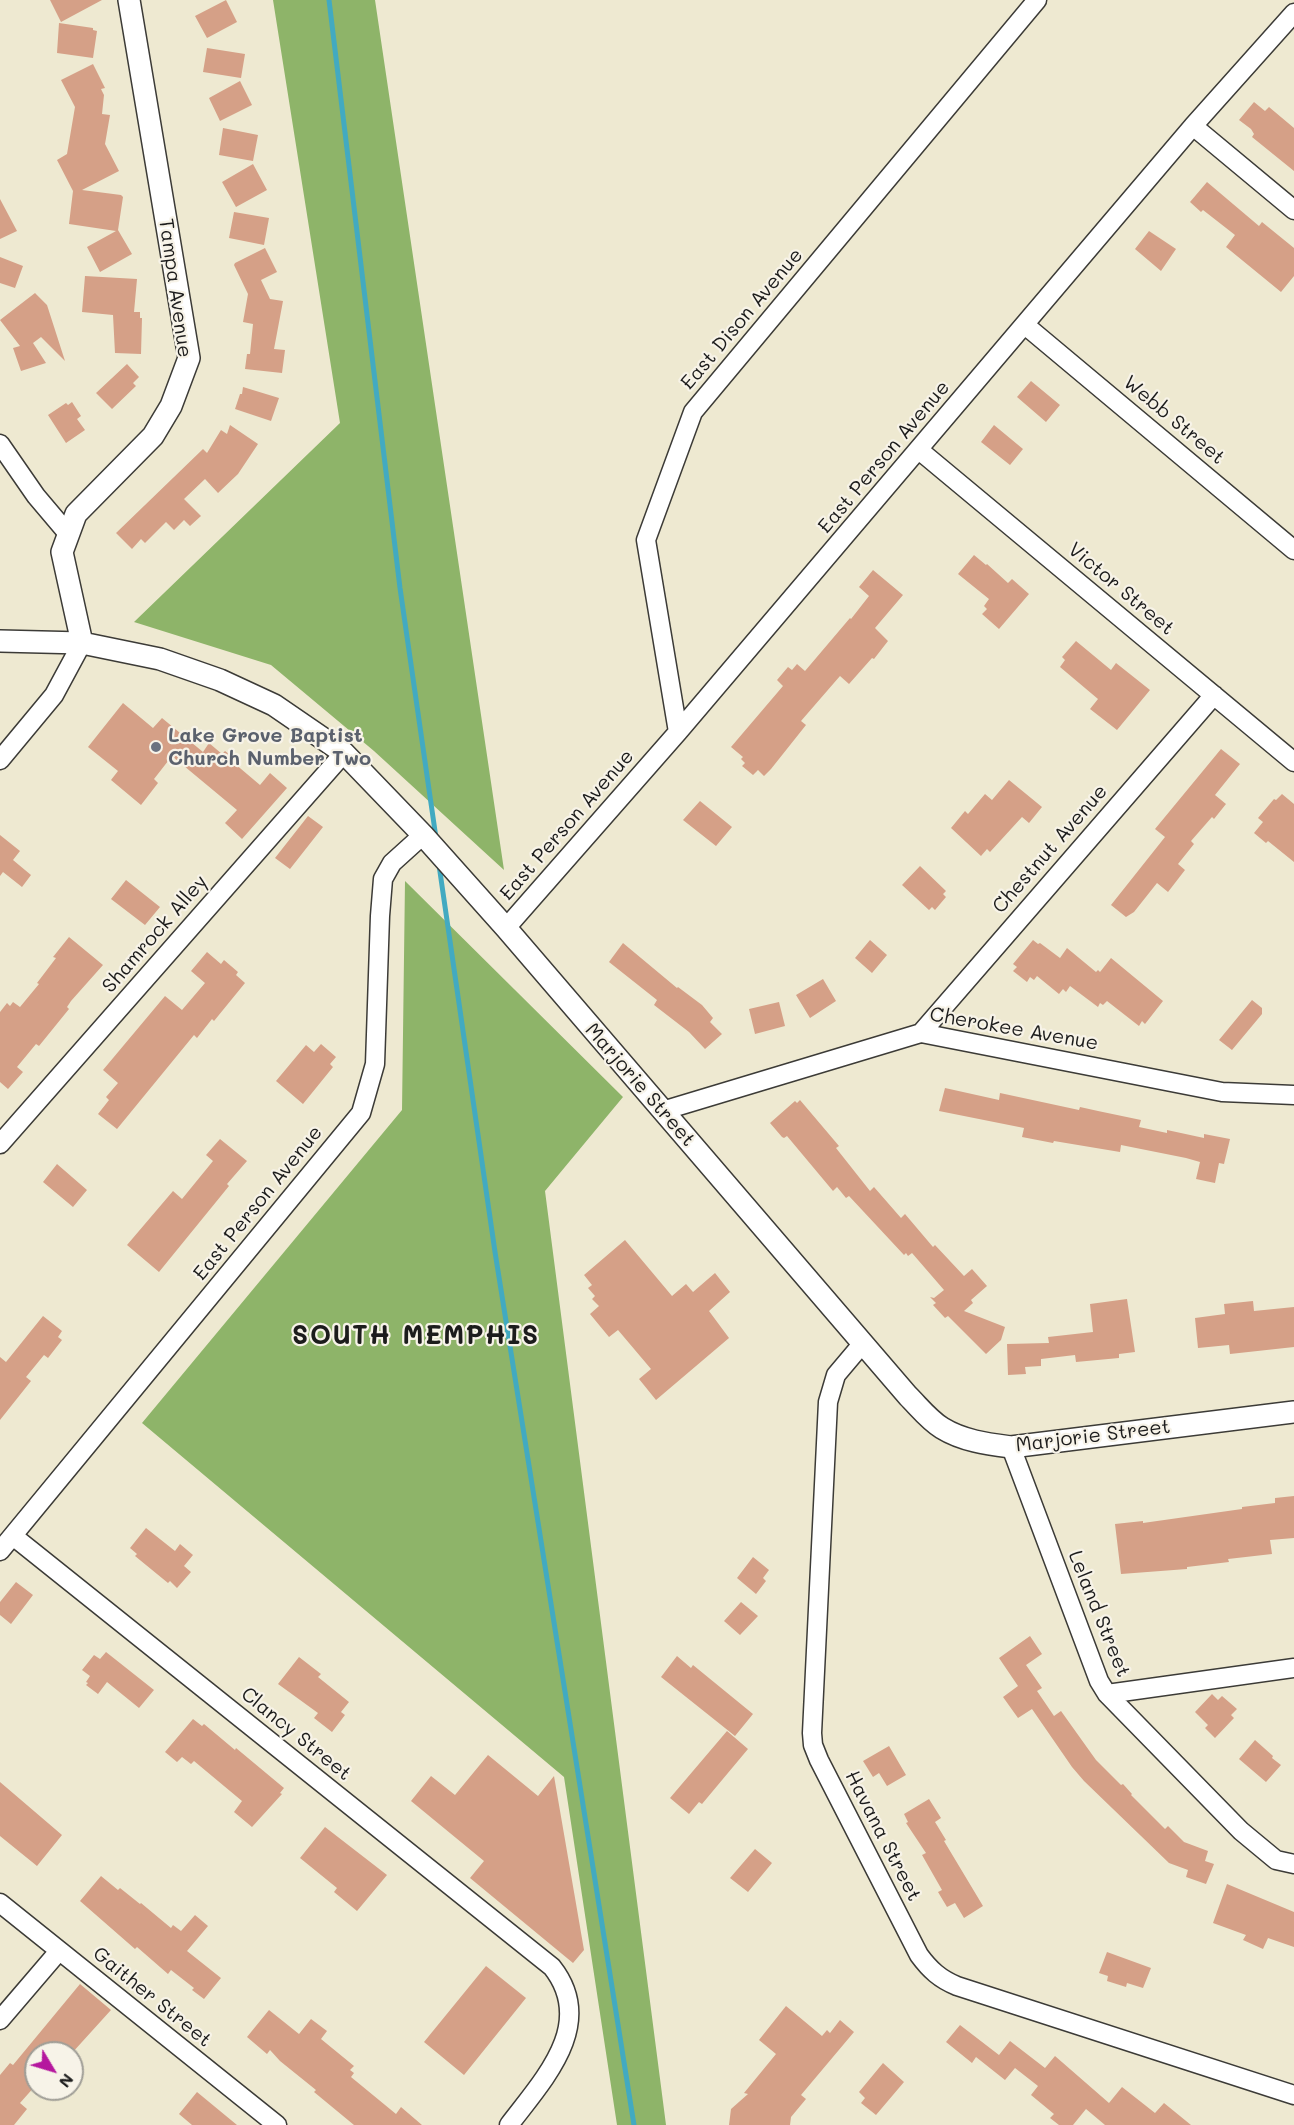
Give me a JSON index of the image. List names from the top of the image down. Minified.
{"streets":{"street":["Tampa Avenue","East Dison Avenue","Webb Street","East Person Avenue","Victor Street","Chestnut Avenue","Shamrock Alley","Cherokee Avenue","Marjorie Street","Leland Street","Clancy Street","Havana Street","Gaither Street"]},"crossings":[["Tampa Avenue","Marjorie Street"],["East Dison Avenue","East Person Avenue"],["Webb Street","East Person Avenue"],["East Person Avenue","Victor Street"],["East Person Avenue","Marjorie Street"],["East Person Avenue","Clancy Street"],["Victor Street","Chestnut Avenue"],["Chestnut Avenue","Cherokee Avenue"],["Shamrock Alley","Marjorie Street"],["Cherokee Avenue","Marjorie Street"],["Marjorie Street","Leland Street"],["Marjorie Street","Havana Street"]],"districts":["SOUTH MEMPHIS"],"places":["Lake Grove Baptist Church Number Two"],"north":"bottom right"}
